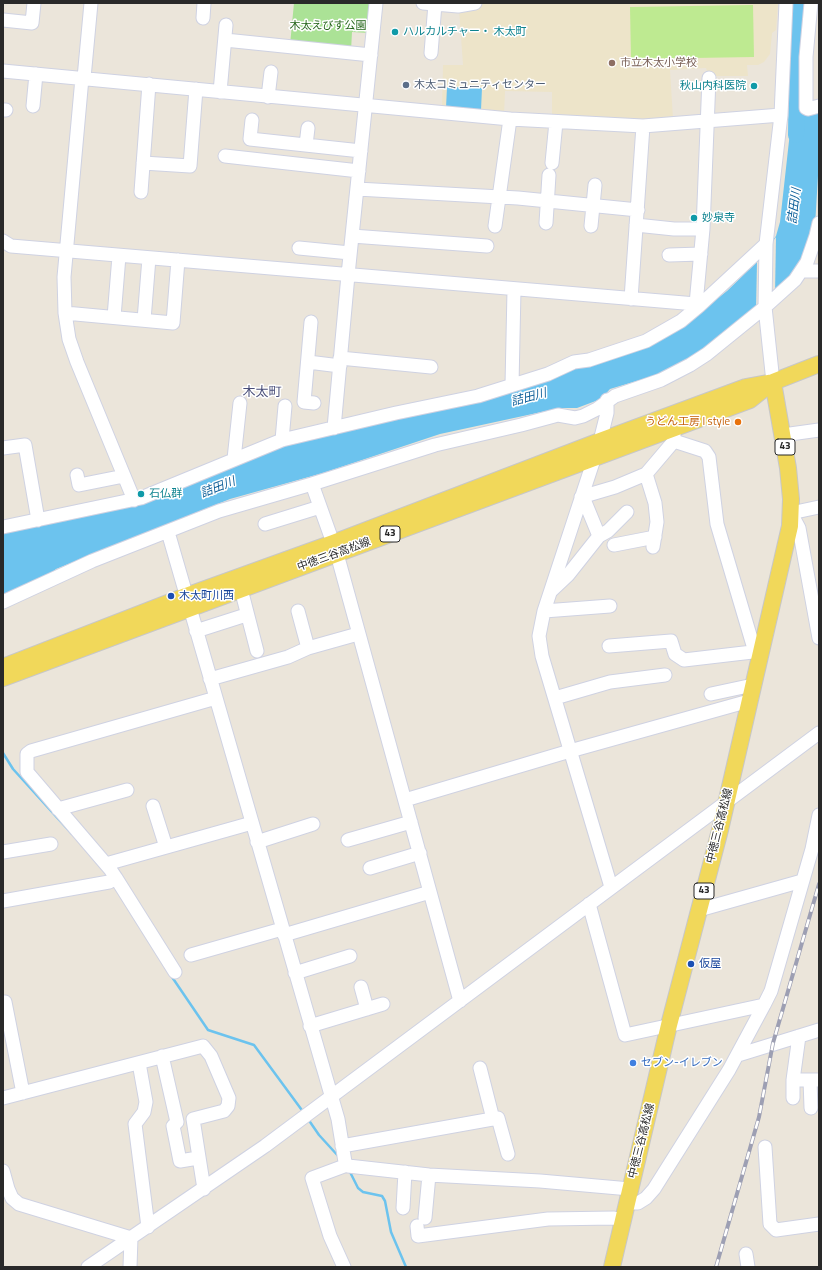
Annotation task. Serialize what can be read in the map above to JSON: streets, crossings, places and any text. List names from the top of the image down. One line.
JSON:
{"streets":{"main road":["43","中徳三谷高松線"]},"districts":["木太町"],"water":["詰田川"],"parks":["木太えびす公園"],"places":["ハルカルチャー・ 木太町","市立木太小学校","木太コミュニティセンター","秋山内科医院","妙泉寺","うどん工房 I style","石仏群","木太町川西","仮屋","セブン-イレブン"]}
